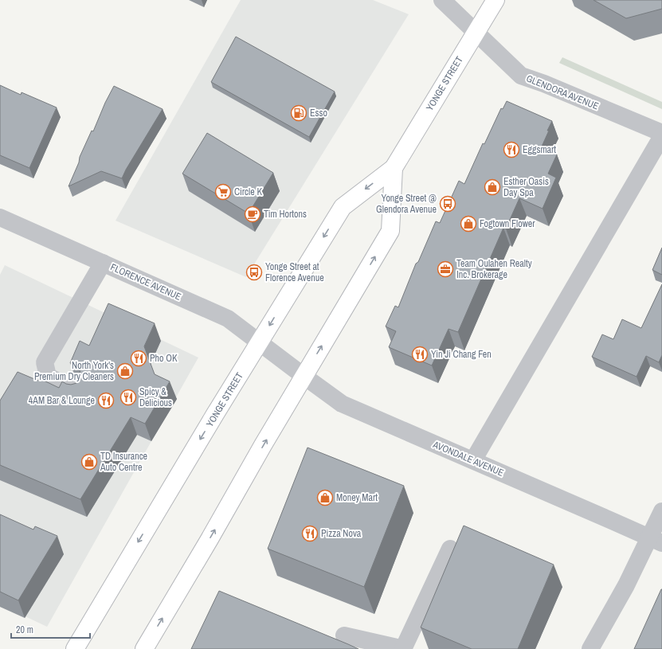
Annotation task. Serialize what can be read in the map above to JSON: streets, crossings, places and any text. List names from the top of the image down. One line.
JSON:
{"streets":{"main road":["YONGE STREET"],"street":["GLENDORA AVENUE","FLORENCE AVENUE","AVONDALE AVENUE"]},"crossings":[["YONGE STREET","GLENDORA AVENUE"],["YONGE STREET","FLORENCE AVENUE"],["YONGE STREET","AVONDALE AVENUE"],["FLORENCE AVENUE","AVONDALE AVENUE"]],"places":{"fuel station":["Esso"],"restaurant":["Eggsmart","Yin Ji Chang Fen","Pho OK","Spicy & Delicious","4AM Bar & Lounge","Pizza Nova"],"shop":["Esther Oasis Day Spa","Fogtown Flower","North York's Premium Dry Cleaners","TD Insurance Auto Centre","Money Mart"],"supermarket":["Circle K"],"bus stop":["Yonge Street @ Glendora Avenue","Yonge Street at Florence Avenue"],"cafe":["Tim Hortons"],"office":["Team Oulahen Realty Inc. Brokerage"]},"scale_bar":"20 m"}
